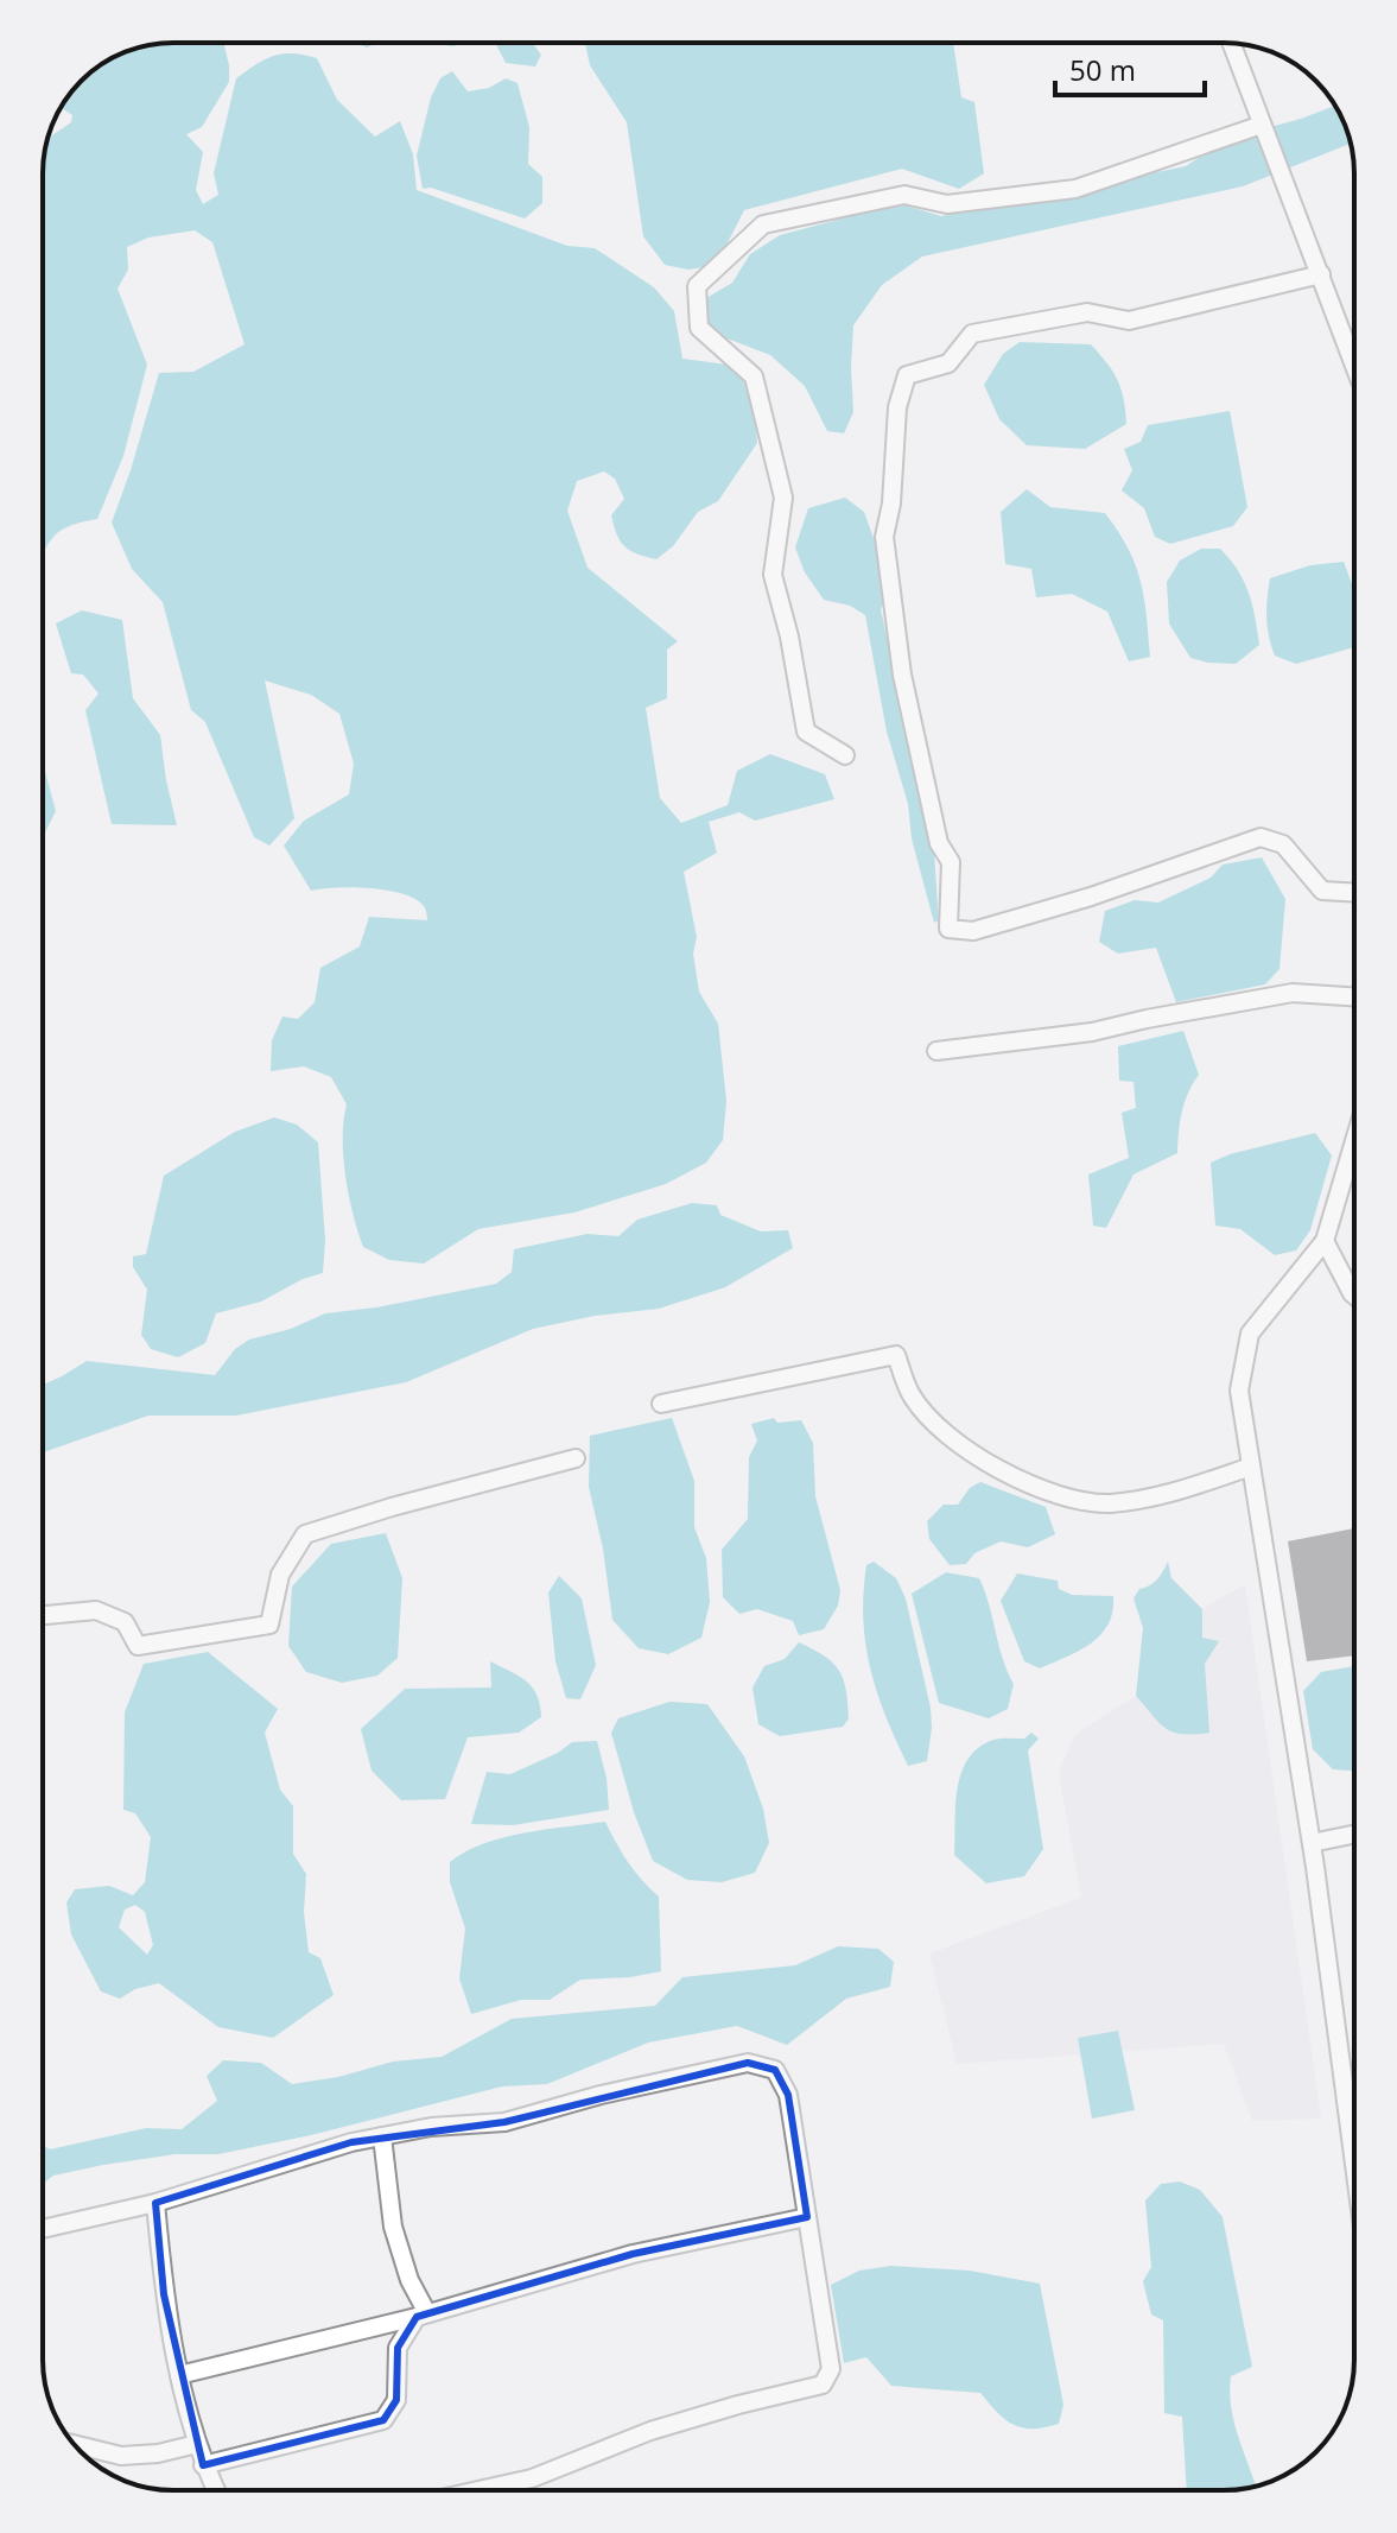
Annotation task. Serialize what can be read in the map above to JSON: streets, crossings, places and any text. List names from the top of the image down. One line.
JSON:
{"scale_bar":"50 m"}
